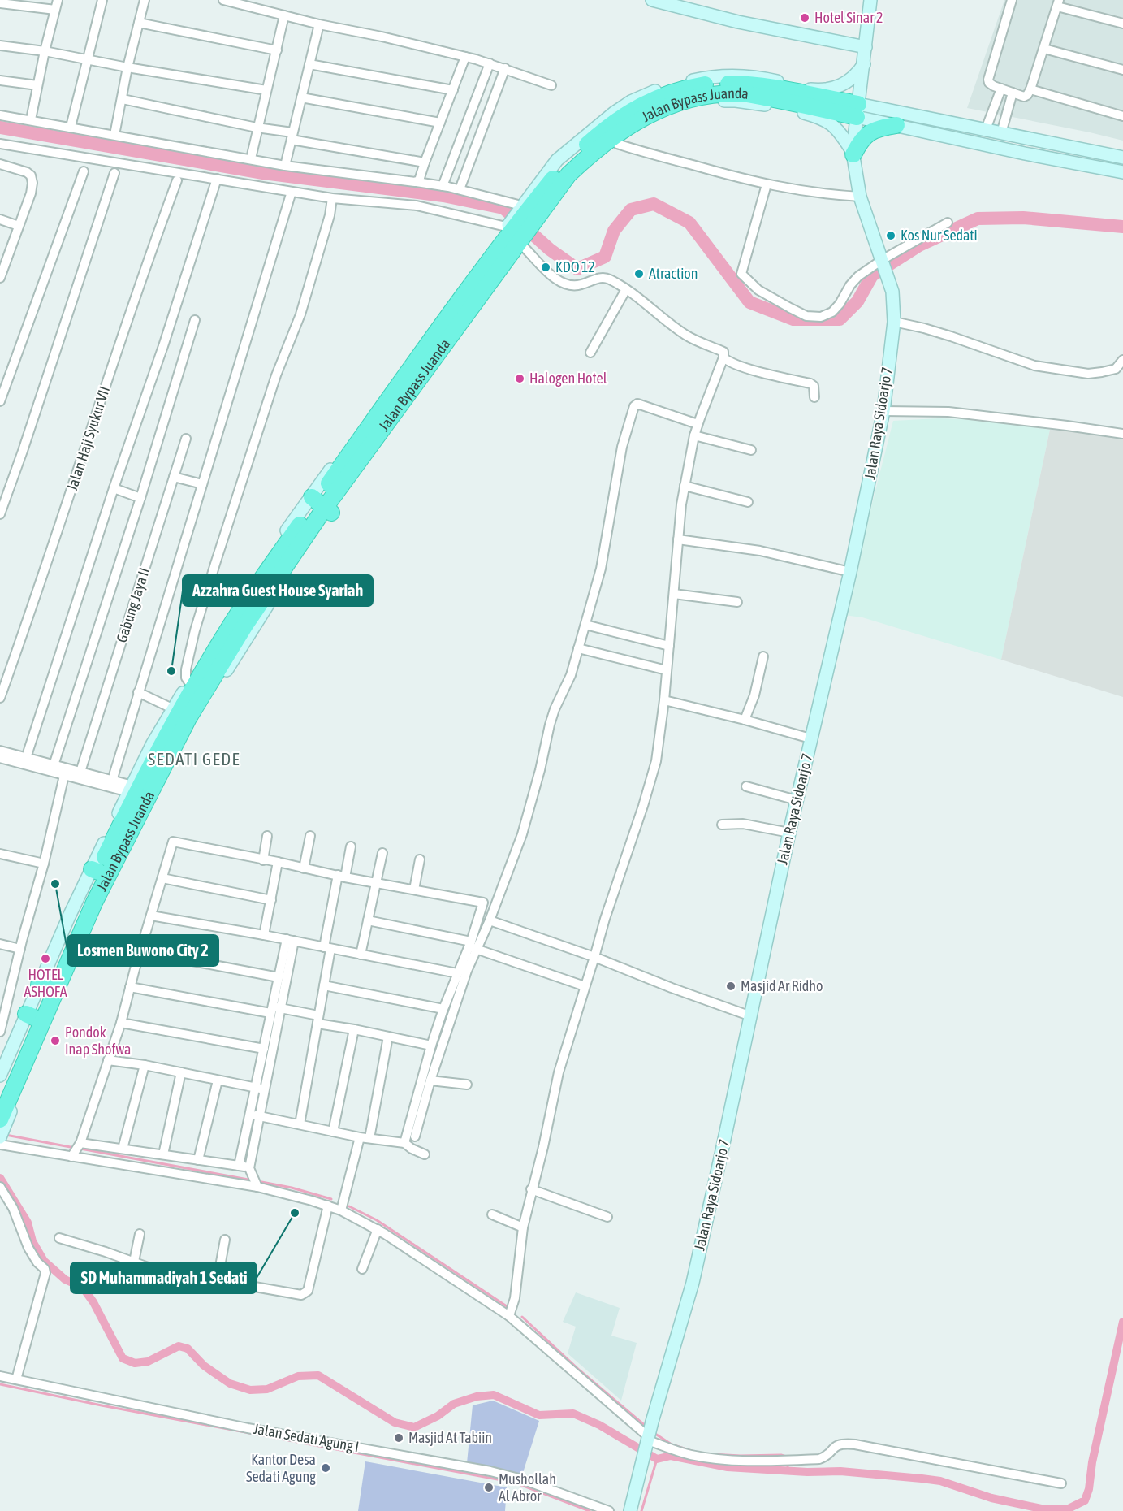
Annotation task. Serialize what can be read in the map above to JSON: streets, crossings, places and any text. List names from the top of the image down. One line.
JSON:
{"streets":{"highway":["Jalan Bypass Juanda"],"main road":["Jalan Raya Sidoarjo 7"],"street":["Jalan Haji Syukur VII","Gabung Jaya II","Jalan Sedati Agung I"]},"crossings":[["Jalan Bypass Juanda","Jalan Raya Sidoarjo 7"]],"districts":["SEDATI GEDE"],"places":["Hotel Sinar 2","Kos Nur Sedati","KDO 12","Atraction","Halogen Hotel","Azzahra Guest House Syariah","Losmen Buwono City 2","HOTEL ASHOFA","Masjid Ar Ridho","Pondok Inap Shofwa","SD Muhammadiyah 1 Sedati","Masjid At Tabiin","Kantor Desa Sedati Agung","Mushollah Al Abror"]}
